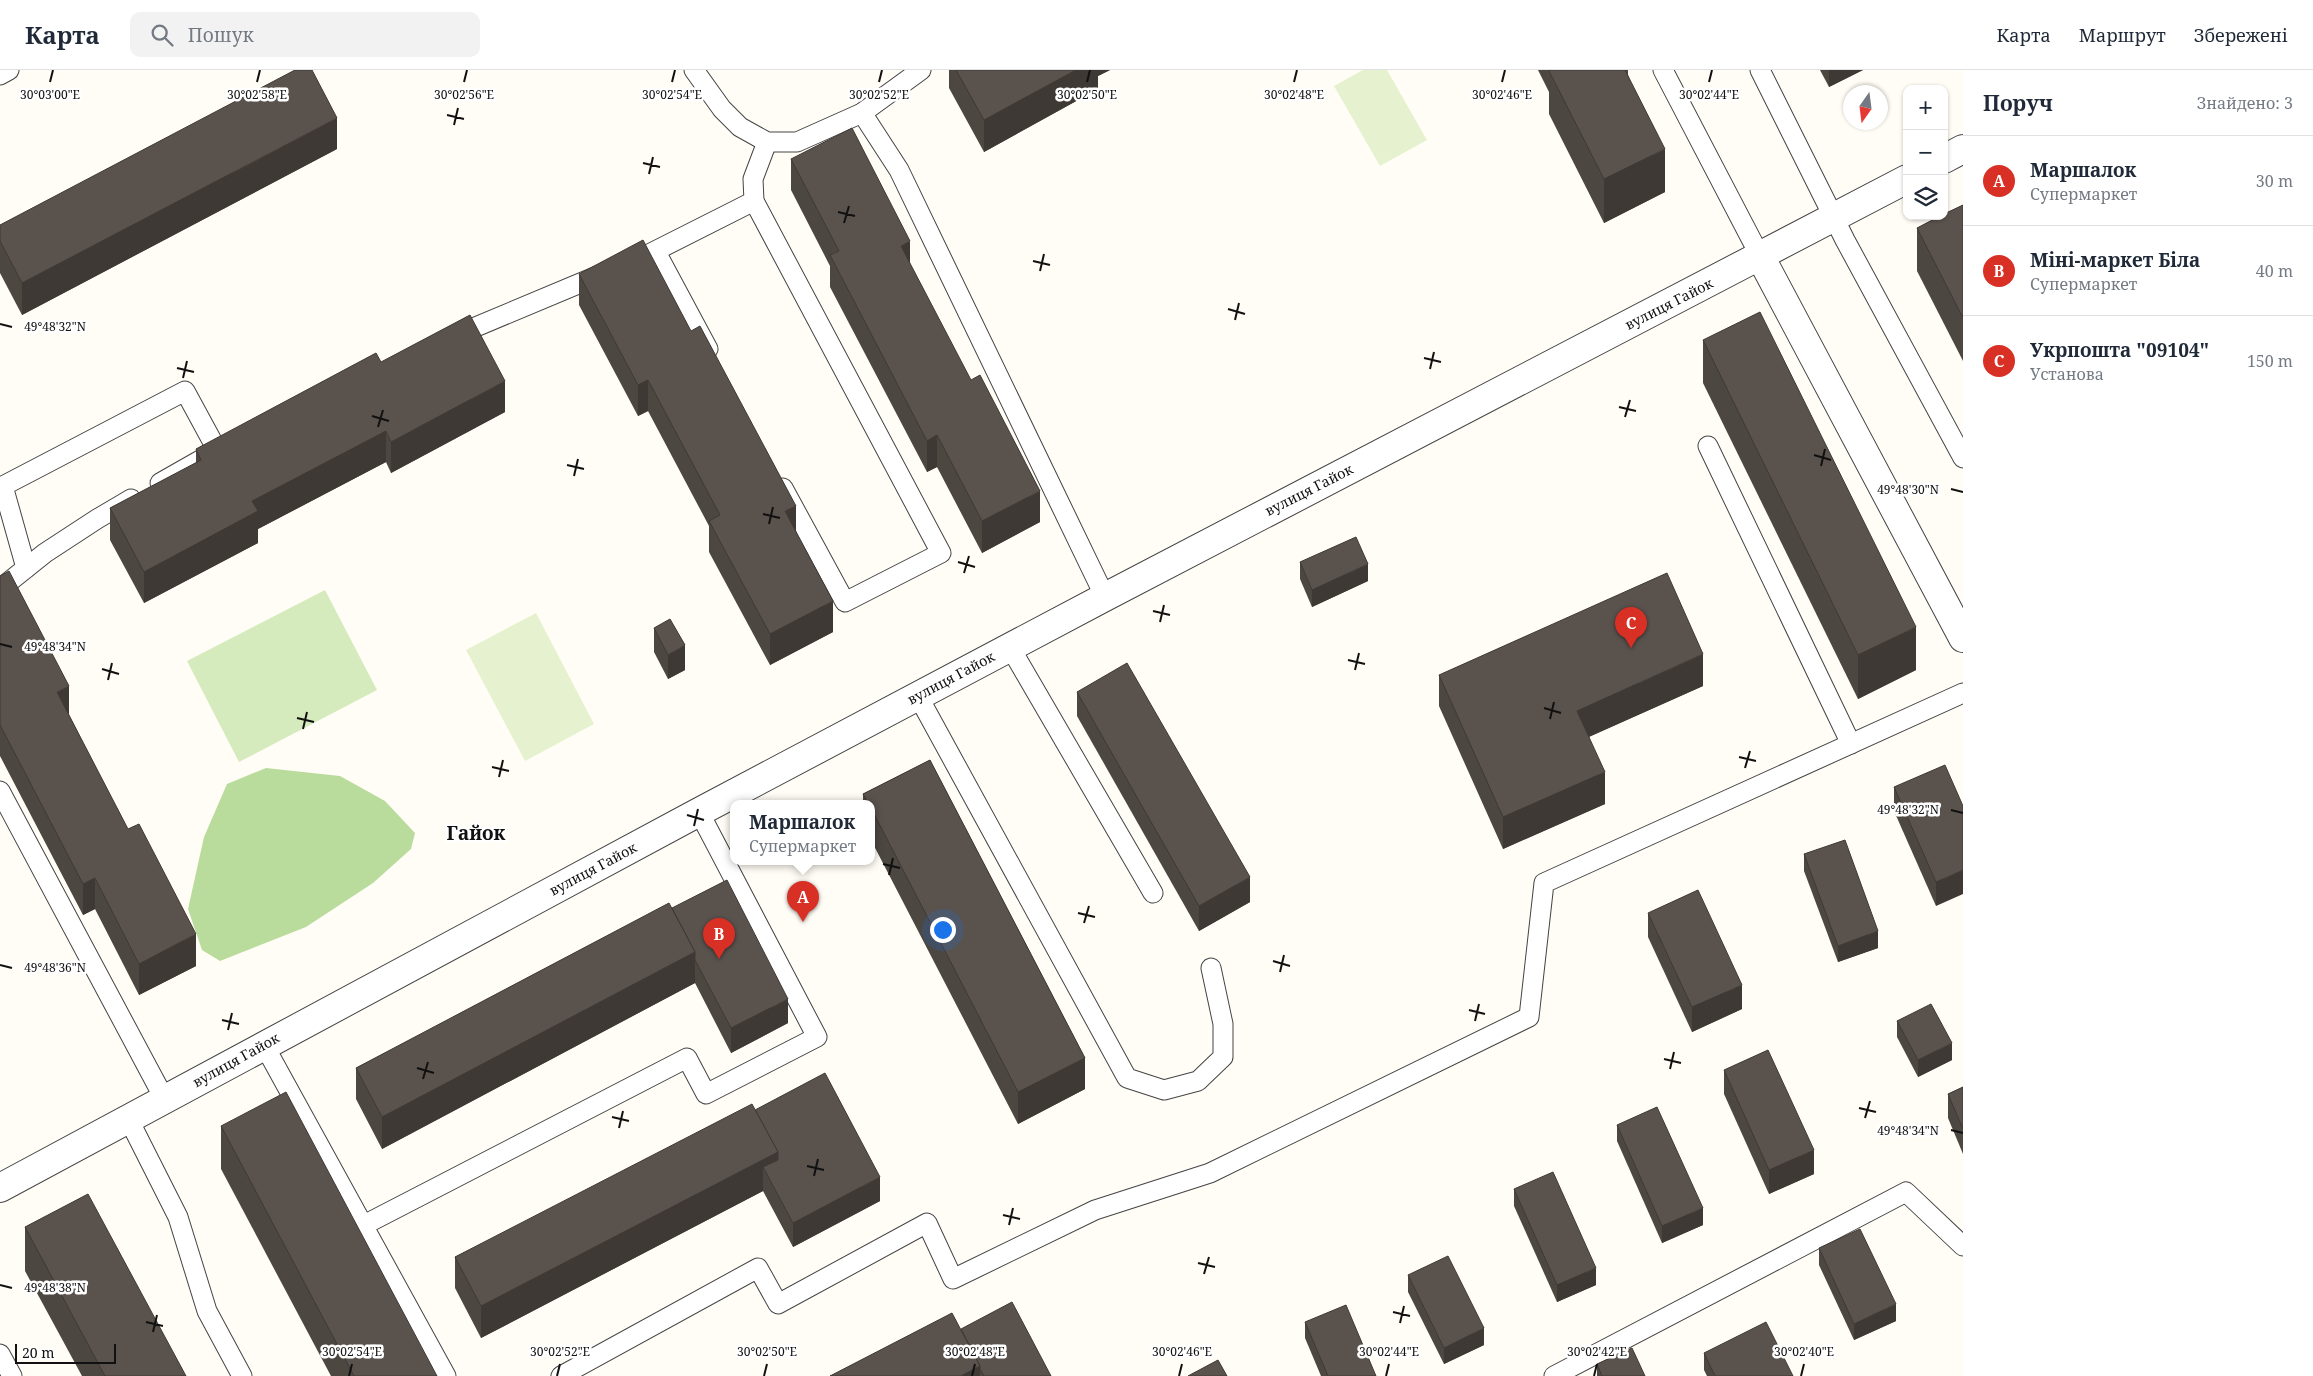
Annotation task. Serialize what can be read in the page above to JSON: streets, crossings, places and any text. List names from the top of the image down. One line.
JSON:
{"streets":{"street":["вулиця Гайок"]},"districts":["Гайок"],"scale_bar":"20 m","north":"bottom","page":{"header":"Карта","search":"Пошук","nav":["Карта","Маршрут","Збережені"],"heading":["Поруч","Знайдено: 3"],"map_buttons":["+","−"],"list":[{"mark":"A","name":"Маршалок","note":"Супермаркет","value":"30 m"},{"mark":"B","name":"Міні-маркет Біла","note":"Супермаркет","value":"40 m"},{"mark":"C","name":"Укрпошта \"09104\"","note":"Установа","value":"150 m"}],"pins":["C","A","B"],"popup":["Маршалок","Супермаркет"],"scale":"20 m"},"coordinates":["30°03'00\"E","30°02'58\"E","30°02'56\"E","30°02'54\"E","30°02'52\"E","30°02'50\"E","30°02'48\"E","30°02'46\"E","30°02'44\"E","49°48'32\"N","49°48'30\"N","49°48'34\"N","49°48'36\"N","49°48'38\"N","30°02'42\"E","30°02'40\"E"]}
